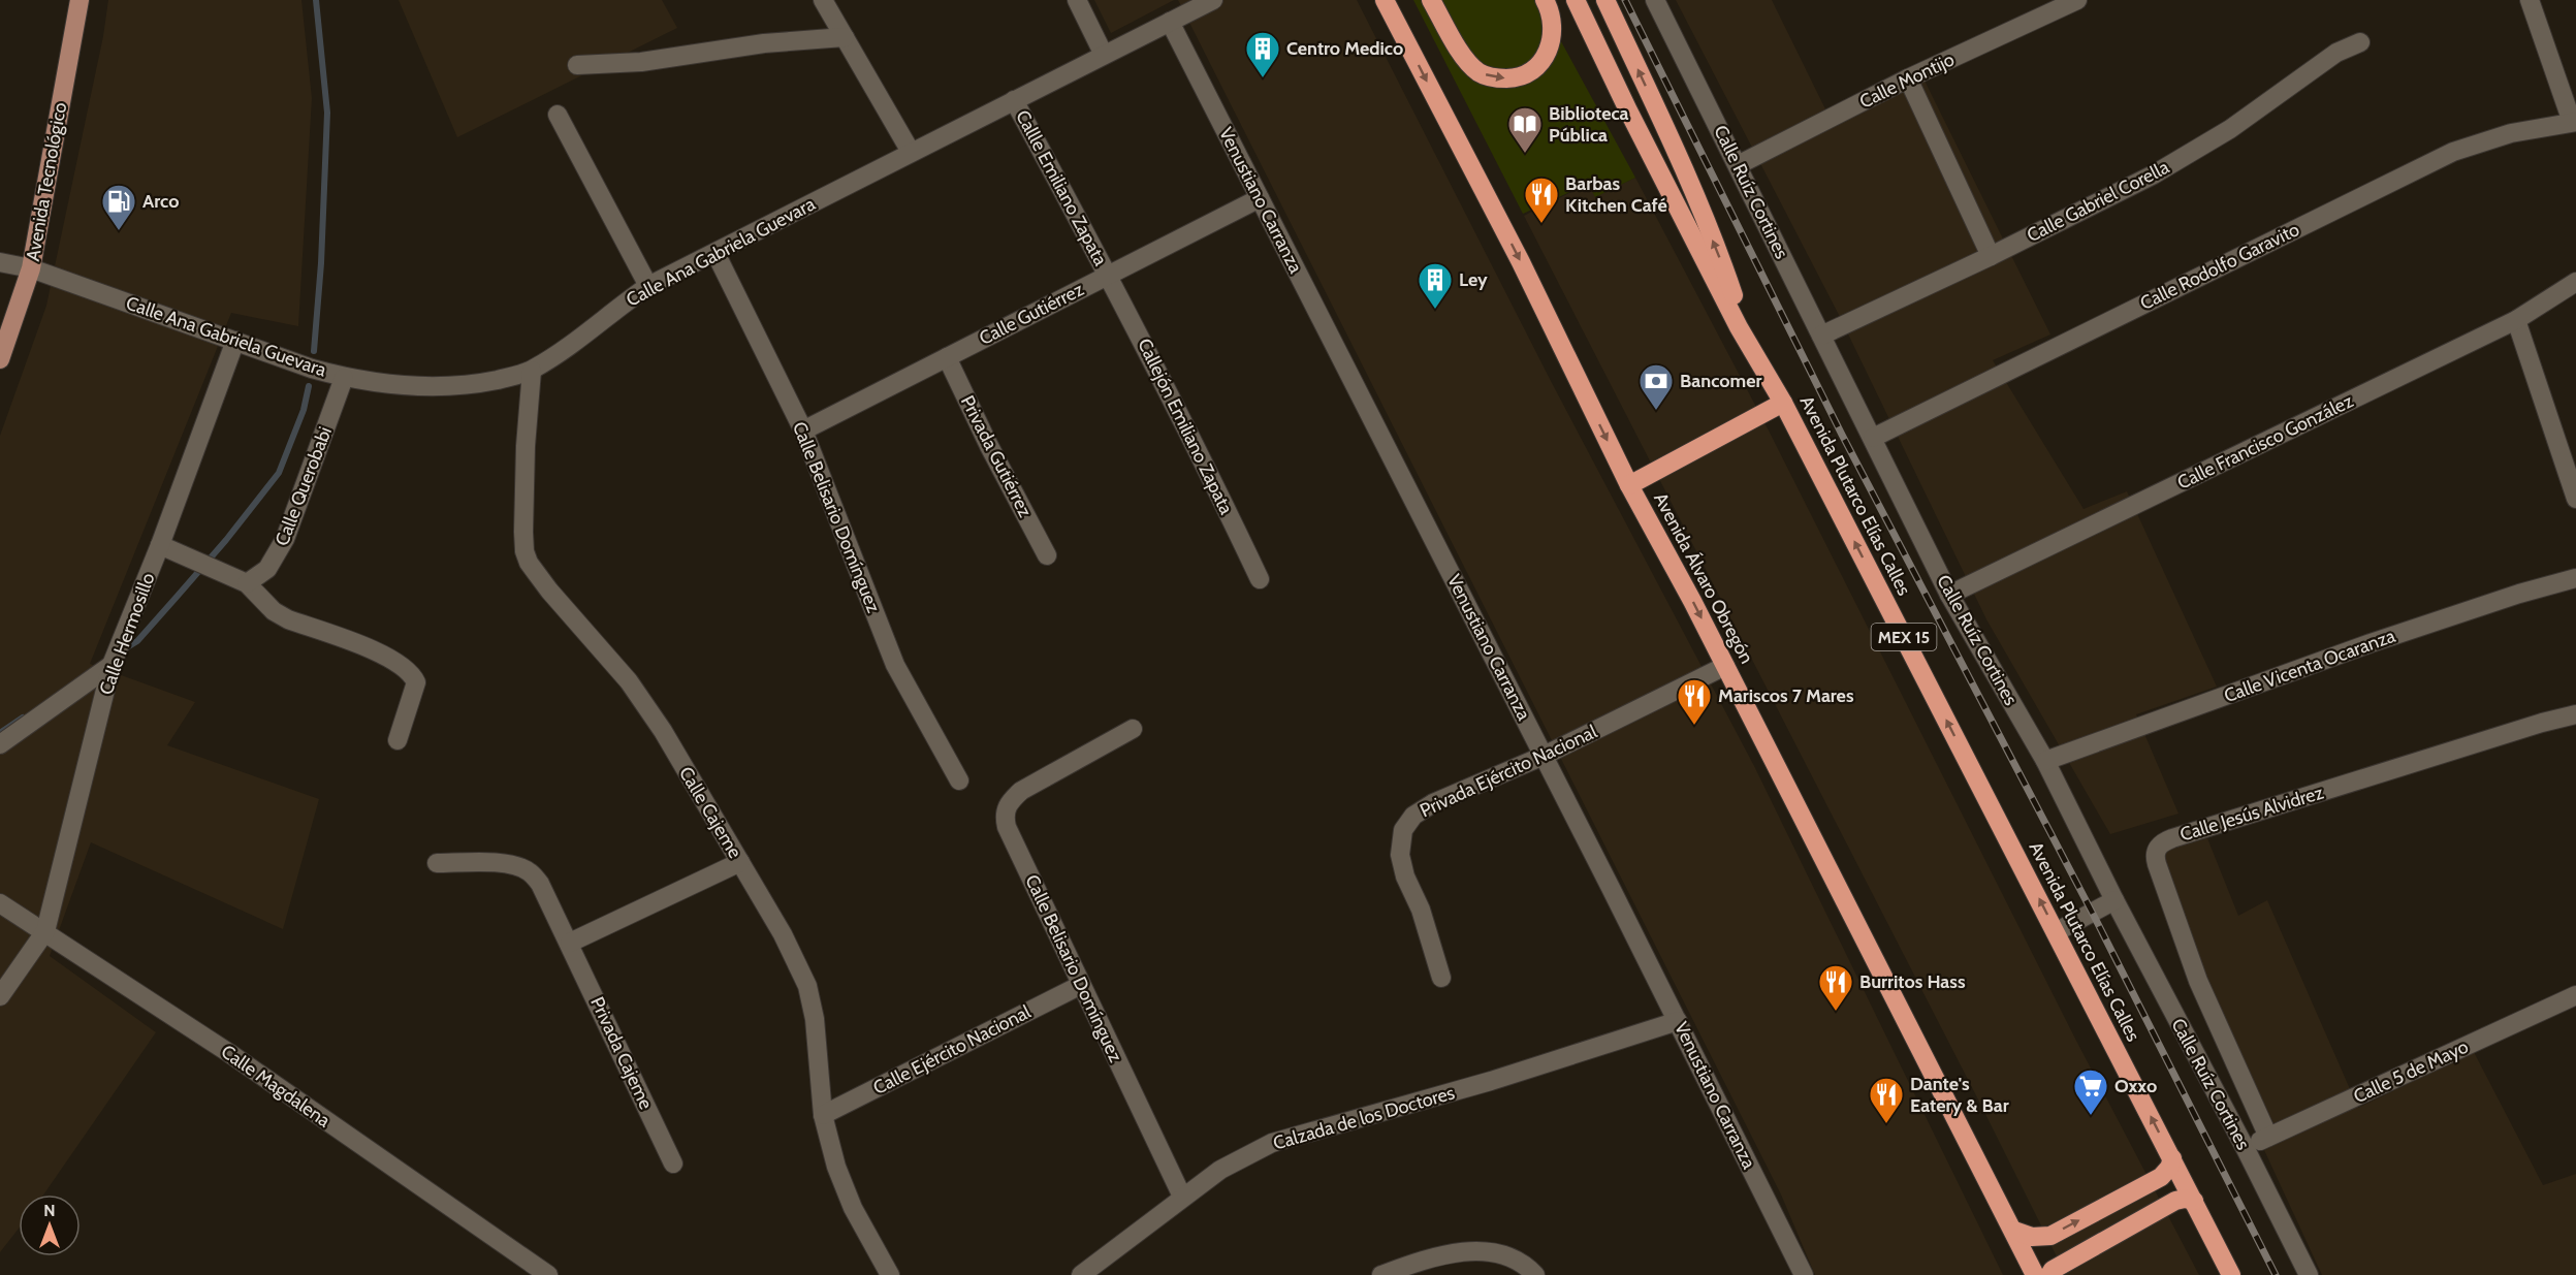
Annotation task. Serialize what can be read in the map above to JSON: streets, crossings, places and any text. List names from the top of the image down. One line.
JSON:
{"streets":{"highway":["Avenida Plutarco Elías Calles","Avenida Álvaro Obregón","MEX 15"],"main road":["Avenida Tecnológico"],"street":["Calle Montijo","Callle Emiliano Zapata","Calle Ruíz Cortines","Venustiano Carranza","Calle Gabriel Corella","Calle Ana Gabriela Guevara","Calle Rodolfo Garavito","Calle Gutiérrez","Callejón Emiliano Zapata","Calle Francisco González","Privada Gutiérrez","Calle Querobabi","Calle Belisario Domínguez","Calle Hermosillo","Calle Vicenta Ocaranza","Privada Ejército Nacional","Calle Cajeme","Calle Jesús Alvidrez","Calle Ejército Nacional","Privada Cajeme","Calle 5 de Mayo","Calle Magdalena","Calzada de los Doctores"]},"crossings":[["Calle Montijo","Calle Ruíz Cortines"],["Avenida Tecnológico","Calle Ana Gabriela Guevara"],["Callle Emiliano Zapata","Calle Ana Gabriela Guevara"],["Callle Emiliano Zapata","Calle Gutiérrez"],["Callle Emiliano Zapata","Callejón Emiliano Zapata"],["Calle Ruíz Cortines","Calle Gabriel Corella"],["Calle Ruíz Cortines","Calle Rodolfo Garavito"],["Calle Ruíz Cortines","Calle Francisco González"],["Calle Ruíz Cortines","Calle Vicenta Ocaranza"],["Calle Ruíz Cortines","Calle 5 de Mayo"],["Venustiano Carranza","Calle Ana Gabriela Guevara"],["Venustiano Carranza","Calle Gutiérrez"],["Venustiano Carranza","Privada Ejército Nacional"],["Venustiano Carranza","Calzada de los Doctores"],["Calle Ana Gabriela Guevara","Calle Querobabi"],["Calle Ana Gabriela Guevara","Calle Belisario Domínguez"],["Calle Ana Gabriela Guevara","Calle Hermosillo"],["Calle Ana Gabriela Guevara","Calle Cajeme"],["Calle Gutiérrez","Callejón Emiliano Zapata"],["Calle Gutiérrez","Privada Gutiérrez"],["Calle Gutiérrez","Calle Belisario Domínguez"],["Calle Belisario Domínguez","Calle Ejército Nacional"],["Calle Belisario Domínguez","Calzada de los Doctores"],["Avenida Álvaro Obregón","Privada Ejército Nacional"],["Calle Hermosillo","Calle Magdalena"],["Calle Cajeme","Calle Ejército Nacional"],["Calle Jesús Alvidrez","Calle 5 de Mayo"]],"one_way":["Avenida Plutarco Elías Calles","Avenida Álvaro Obregón"],"places":{"building":["Centro Medico","Ley"],"library":["Biblioteca Pública"],"restaurant":["Barbas Kitchen Café","Mariscos 7 Mares","Burritos Hass","Dante's Eatery & Bar"],"fuel station":["Arco"],"bank":["Bancomer"],"supermarket":["Oxxo"]},"north":"top"}
